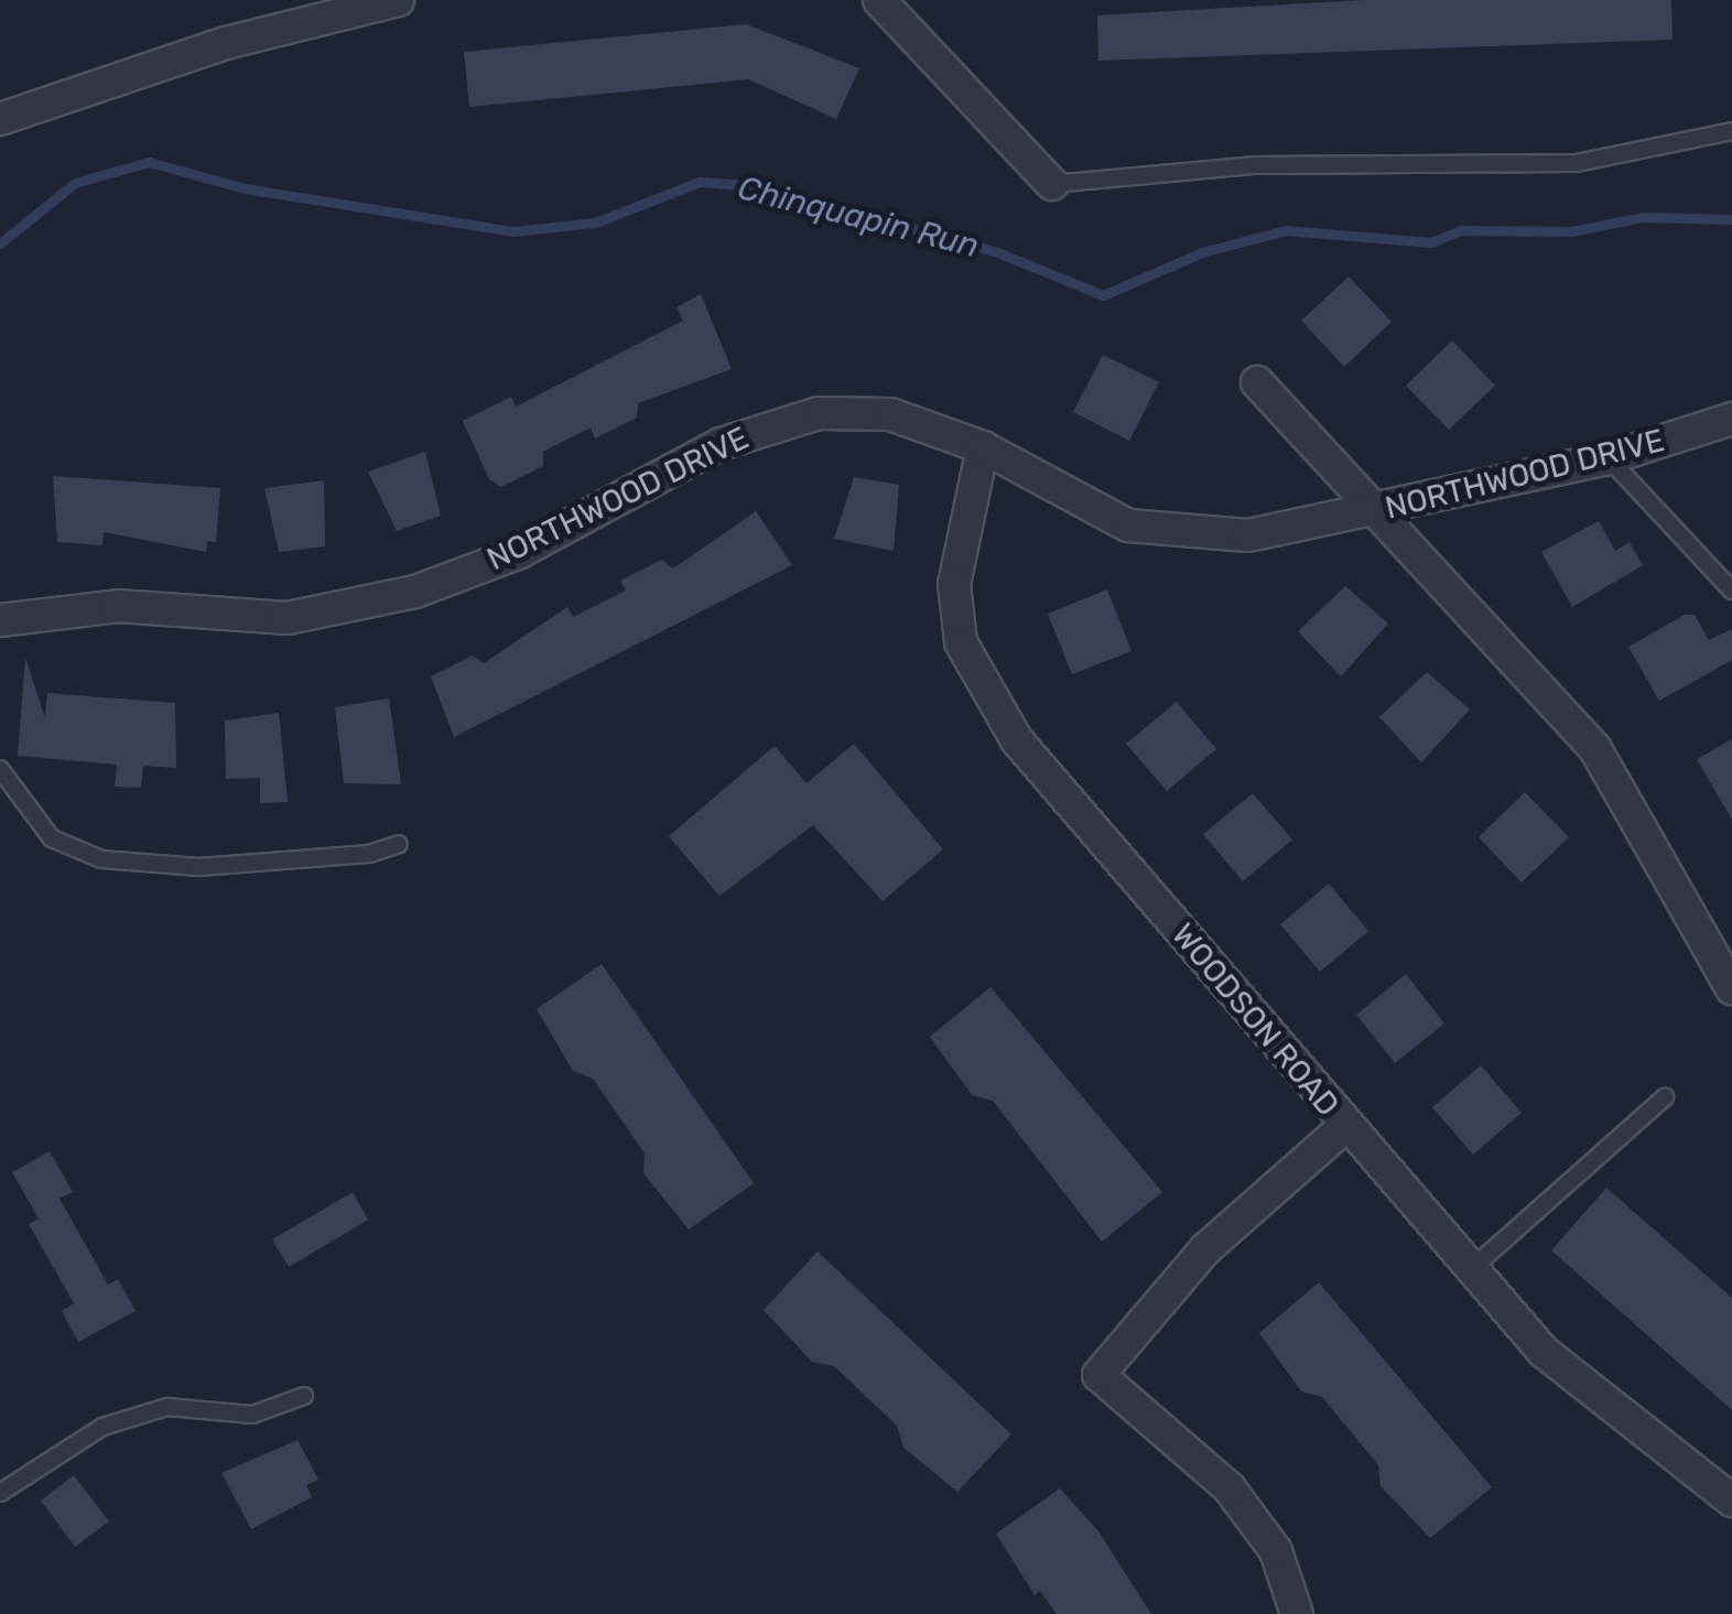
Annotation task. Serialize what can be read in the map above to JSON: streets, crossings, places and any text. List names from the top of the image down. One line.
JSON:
{"streets":{"street":["NORTHWOOD DRIVE","WOODSON ROAD"]},"crossings":[["NORTHWOOD DRIVE","WOODSON ROAD"]],"water":["Chinquapin Run"]}
